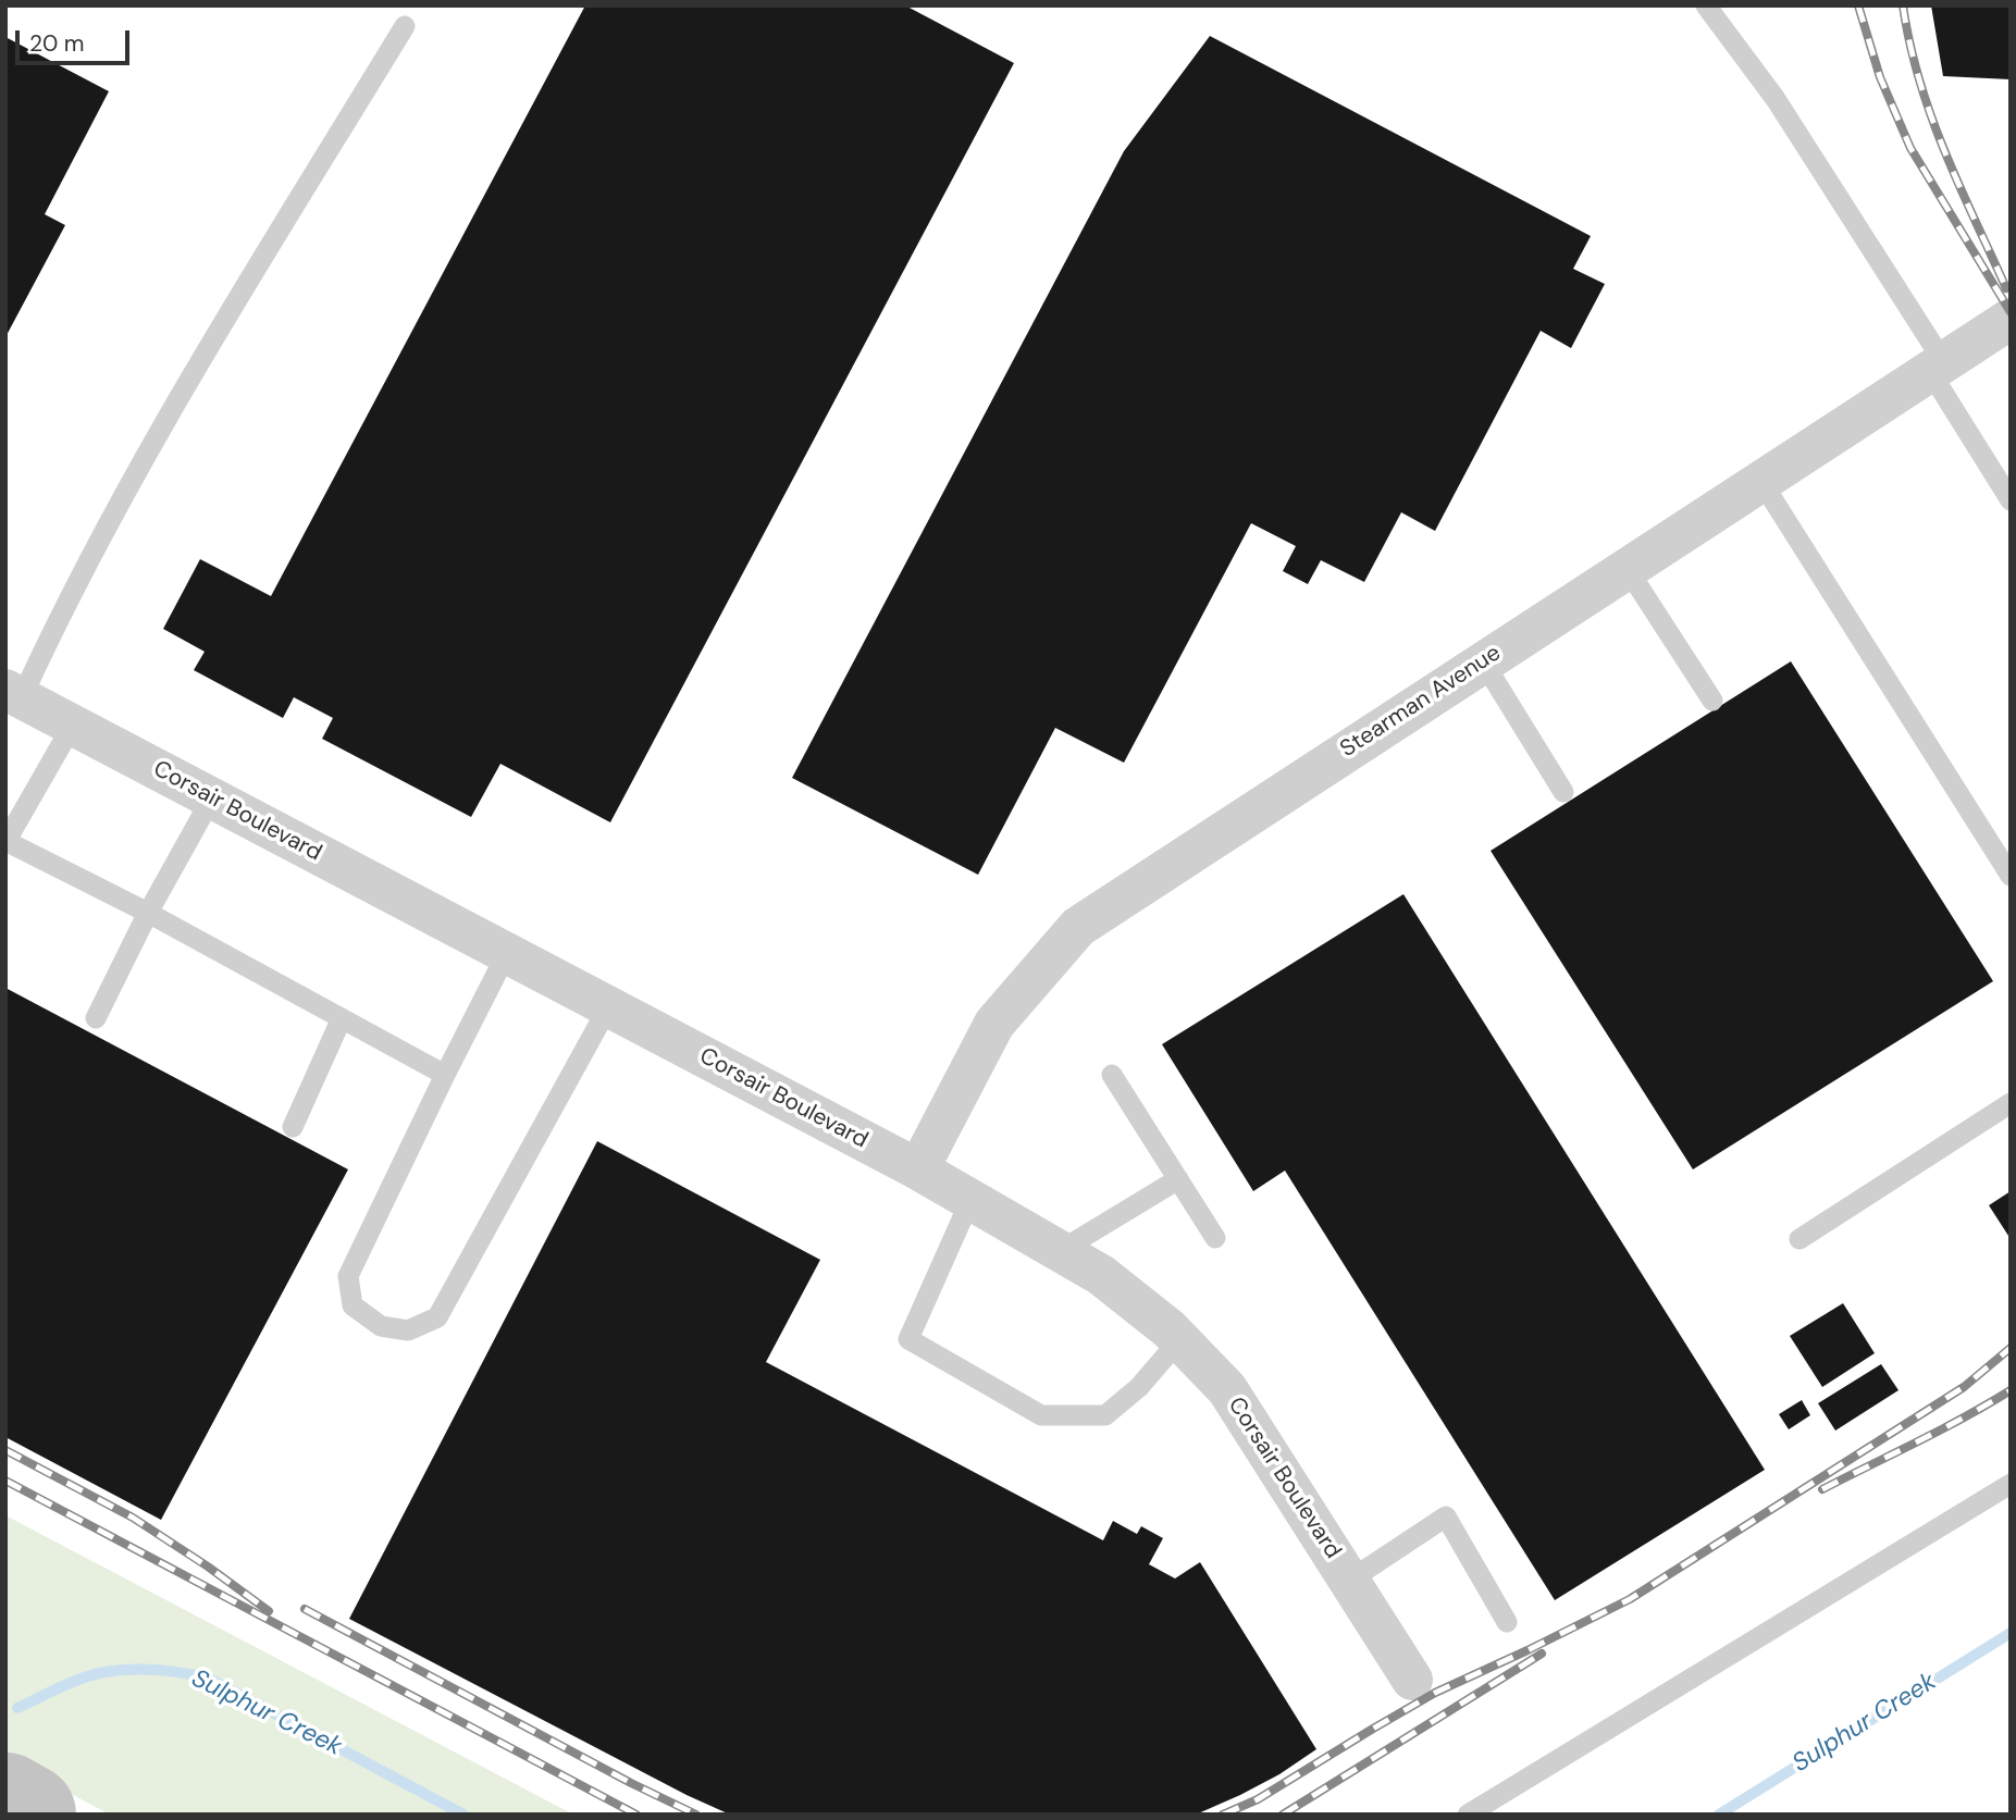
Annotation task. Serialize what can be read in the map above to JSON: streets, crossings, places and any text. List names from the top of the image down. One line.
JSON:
{"streets":{"street":["Stearman Avenue","Corsair Boulevard"]},"crossings":[["Stearman Avenue","Corsair Boulevard"]],"water":["Sulphur Creek"],"scale_bar":"20 m"}
